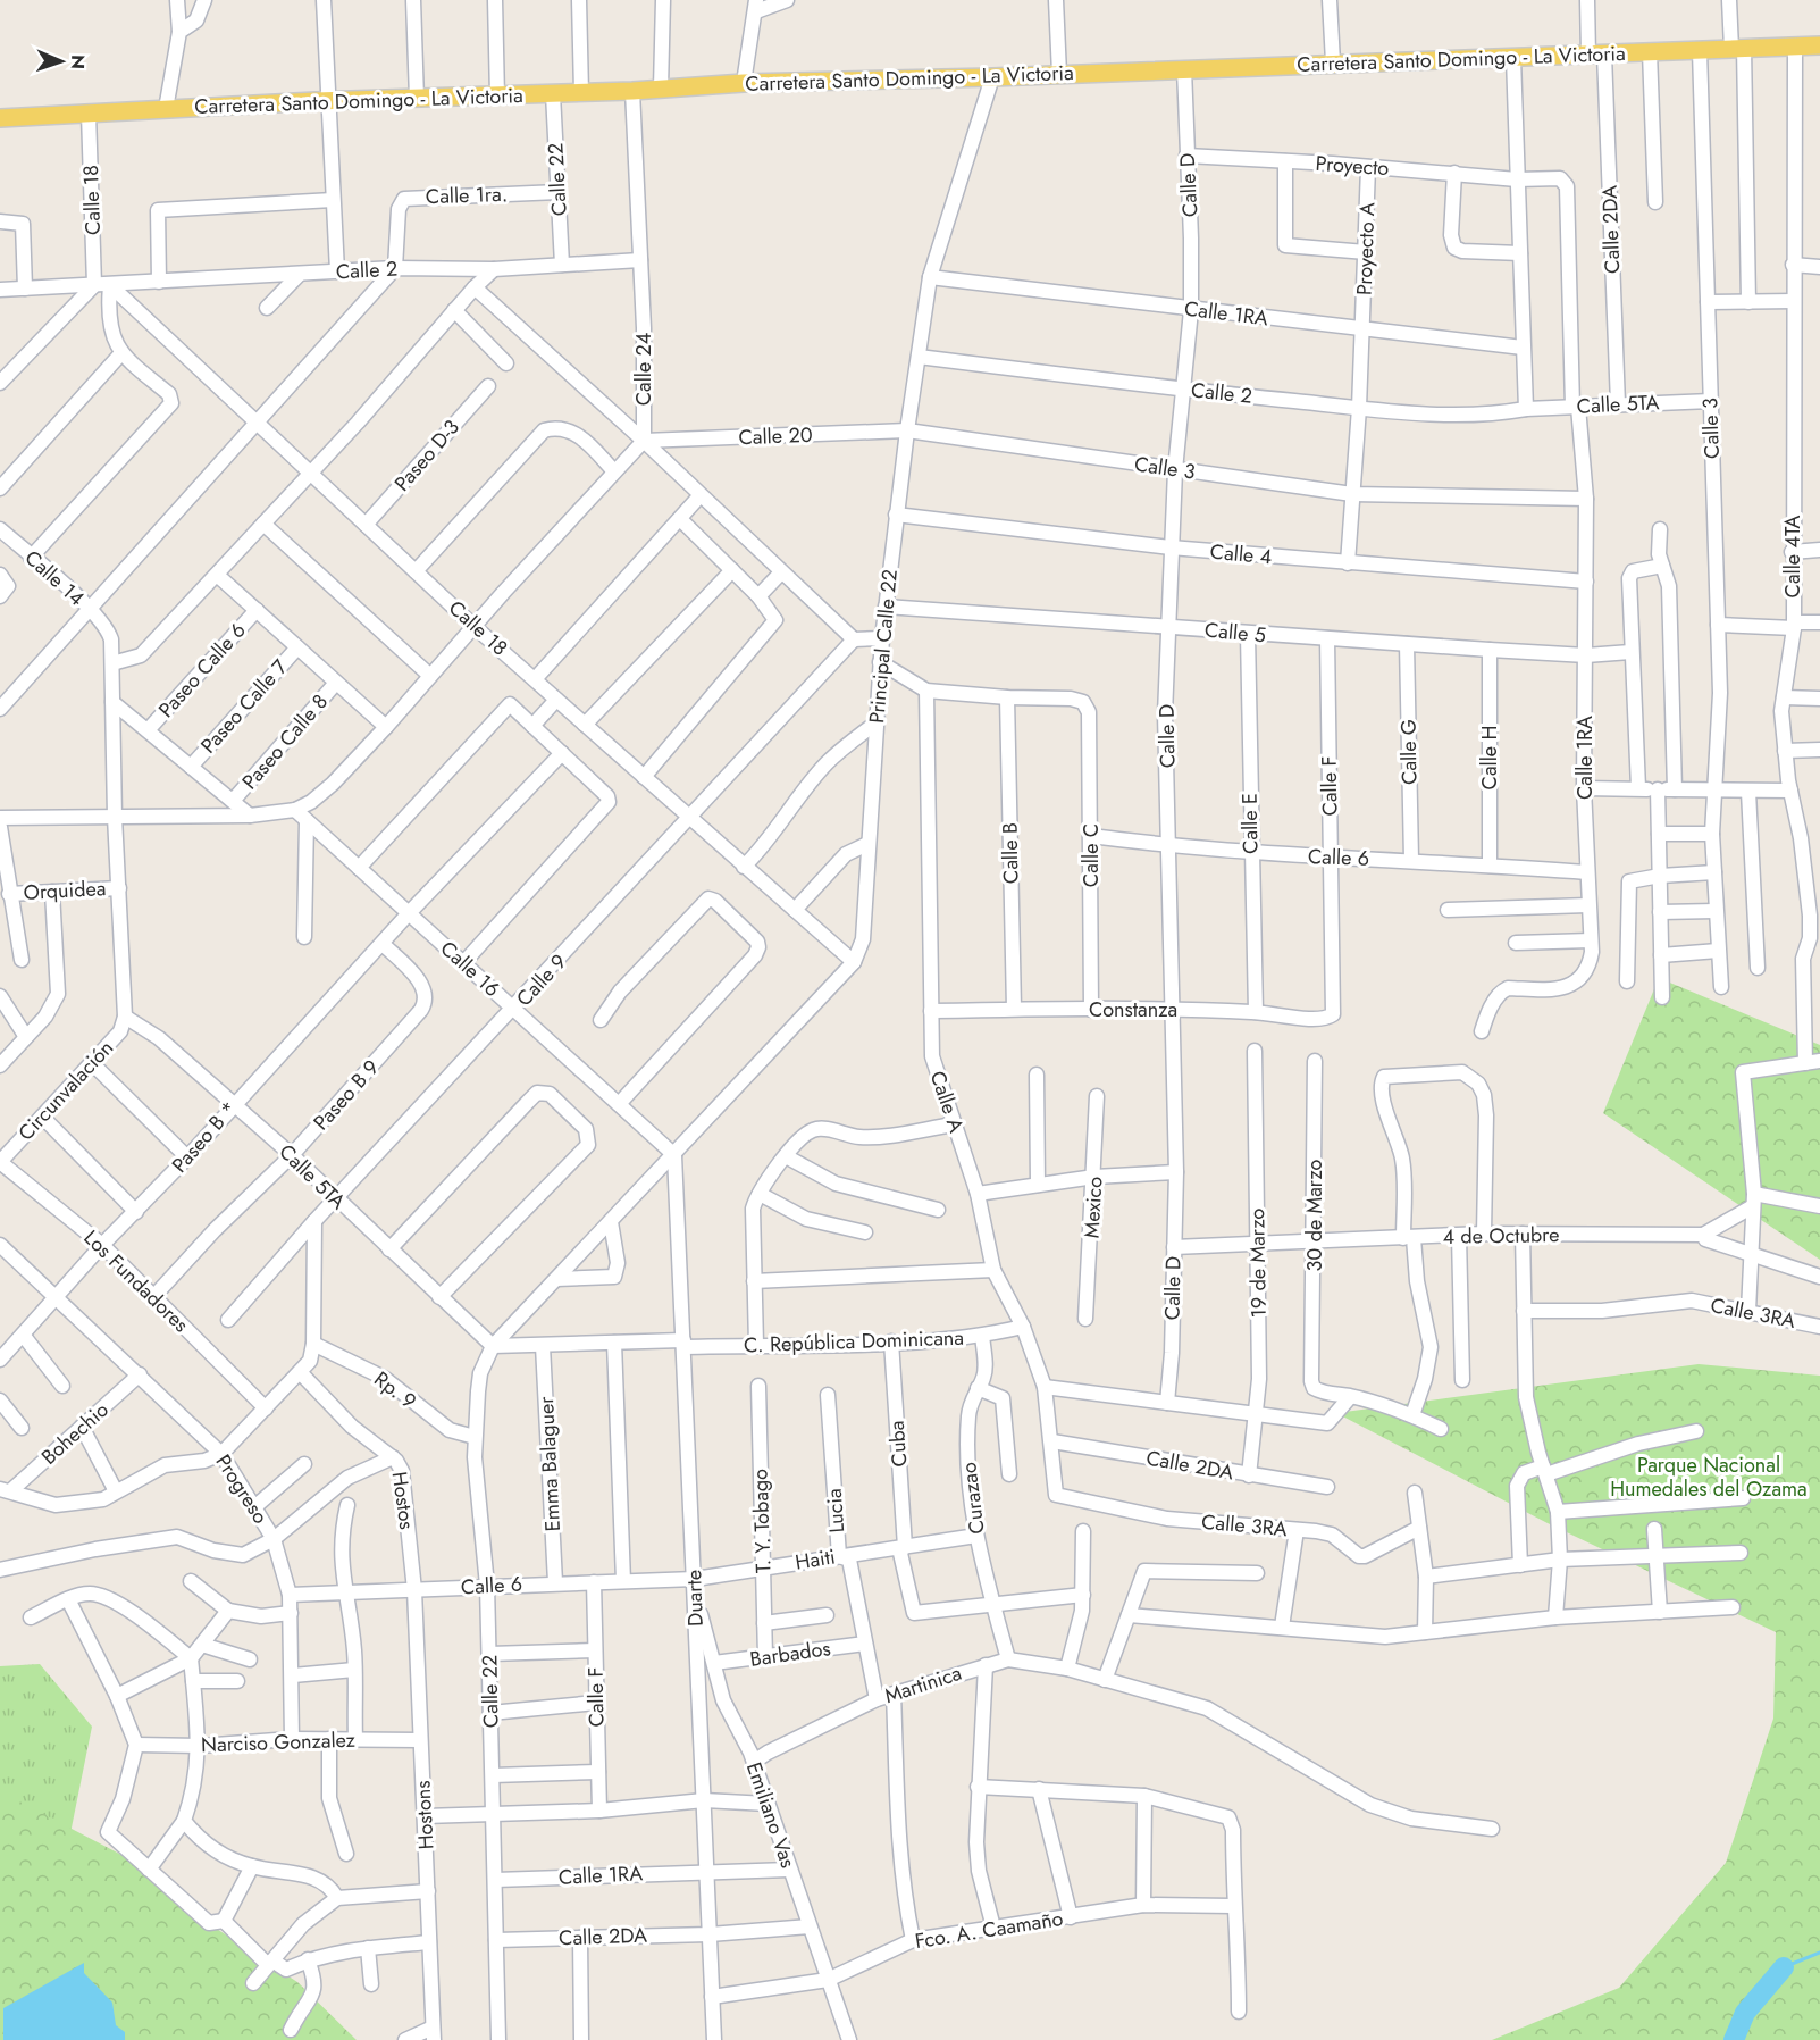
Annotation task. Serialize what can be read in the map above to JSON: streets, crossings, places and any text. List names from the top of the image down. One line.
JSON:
{"streets":{"main road":["Carretera Santo Domingo - La Victoria"],"street":["Proyecto","Calle 22","Calle D","Calle 1ra.","Calle 18","Calle 2DA","Proyecto A","Calle 2","Calle 1RA","Calle 24","Calle 5TA","Calle 3","Calle 20","Paseo D-3","Calle 4","Calle 4TA","Calle 14","Calle 5","Principal Calle 22","Paseo Calle 6","Paseo Calle 7","Paseo Calle 8","Calle G","Calle H","Calle F","Calle E","Calle B","Calle C","Calle 6","Orquidea","Calle 16","Calle 9","Constanza","Circunvalación","Paseo B 9","Calle A","Paseo B *","Mexico","30 de Marzo","4 de Octubre","19 de Marzo","Los Fundadores","Calle 3RA","C. República Dominicana","Rp. 9","Bohechio","Cuba","Emma Balaguer","Progreso","Curazao","Hostos","Lucia","T. Y. Tobago","Haiti","Duarte","Barbados","Martinica","Narciso Gonzalez","Hostons","Emiliano Vas","Fco. A. Caamaño"]},"crossings":[["Carretera Santo Domingo - La Victoria","Calle 22"],["Carretera Santo Domingo - La Victoria","Calle D"],["Carretera Santo Domingo - La Victoria","Calle 18"],["Carretera Santo Domingo - La Victoria","Calle 2DA"],["Carretera Santo Domingo - La Victoria","Calle 24"],["Carretera Santo Domingo - La Victoria","Calle 3"],["Carretera Santo Domingo - La Victoria","Calle 4TA"],["Carretera Santo Domingo - La Victoria","Principal Calle 22"],["Proyecto","Calle D"],["Proyecto","Proyecto A"],["Proyecto","Calle 1RA"],["Proyecto","Calle 5TA"],["Calle 22","Calle 1ra."],["Calle 22","Calle 2DA"],["Calle 22","Calle 2"],["Calle 22","Calle 1RA"],["Calle 22","Calle 5TA"],["Calle 22","Principal Calle 22"],["Calle 22","Calle 6"],["Calle 22","C. República Dominicana"],["Calle 22","Rp. 9"],["Calle D","Calle 2"],["Calle D","Calle 1RA"],["Calle D","Calle 3"],["Calle D","Calle 4"],["Calle D","Calle 5"],["Calle D","Calle 6"],["Calle D","Constanza"],["Calle D","4 de Octubre"],["Calle 1ra.","Calle 2"],["Calle 18","Calle 2"],["Calle 18","Paseo D-3"],["Calle 18","Principal Calle 22"],["Calle 18","Calle 9"],["Calle 2DA","Calle 5TA"],["Calle 2DA","Calle A"],["Calle 2DA","19 de Marzo"],["Calle 2DA","Duarte"],["Calle 2DA","Emiliano Vas"],["Proyecto A","Calle 2"],["Proyecto A","Calle 1RA"],["Proyecto A","Calle 3"],["Proyecto A","Calle 4"],["Calle 2","Calle 24"],["Calle 2","Calle 5TA"],["Calle 2","Principal Calle 22"],["Calle 1RA","Calle 5TA"],["Calle 1RA","Calle 3"],["Calle 1RA","Calle 4"],["Calle 1RA","Calle 5"],["Calle 1RA","Principal Calle 22"],["Calle 1RA","Calle 6"],["Calle 1RA","Duarte"],["Calle 1RA","Emiliano Vas"],["Calle 24","Calle 20"],["Calle 5TA","Calle 3"],["Calle 5TA","Principal Calle 22"],["Calle 5TA","Calle 9"],["Calle 5TA","Circunvalación"],["Calle 5TA","Paseo B 9"],["Calle 5TA","Paseo B *"],["Calle 5TA","C. República Dominicana"],["Calle 3","Calle 20"],["Calle 3","Principal Calle 22"],["Calle 20","Principal Calle 22"],["Calle 4","Principal Calle 22"],["Calle 5","Principal Calle 22"],["Calle 5","Calle G"],["Calle 5","Calle H"],["Calle 5","Calle F"],["Calle 5","Calle E"],["Principal Calle 22","Calle 16"],["Principal Calle 22","C. República Dominicana"],["Principal Calle 22","Duarte"],["Calle G","Calle 6"],["Calle H","Calle 6"],["Calle F","Calle 6"],["Calle F","Constanza"],["Calle E","Calle 6"],["Calle E","Constanza"],["Calle B","Calle C"],["Calle B","Constanza"],["Calle C","Calle 6"],["Calle C","Constanza"],["Calle 6","Emma Balaguer"],["Calle 6","Progreso"],["Calle 6","Hostos"],["Calle 6","Haiti"],["Calle 6","Duarte"],["Calle 6","Hostons"],["Calle 6","Emiliano Vas"],["Calle 16","Calle 9"],["Calle 16","Paseo B *"],["Calle 16","Duarte"],["Constanza","Calle A"],["Circunvalación","Los Fundadores"],["Paseo B 9","Paseo B *"],["Paseo B 9","Los Fundadores"],["Calle A","Calle 3RA"],["Calle A","C. República Dominicana"],["Paseo B *","Los Fundadores"],["Paseo B *","Progreso"],["30 de Marzo","4 de Octubre"],["4 de Octubre","19 de Marzo"],["C. República Dominicana","Cuba"],["C. República Dominicana","Emma Balaguer"],["C. República Dominicana","Curazao"],["C. República Dominicana","Duarte"],["Bohechio","Progreso"],["Cuba","Curazao"],["Cuba","Haiti"],["Progreso","Narciso Gonzalez"],["Curazao","Haiti"],["Curazao","Martinica"],["Hostos","Hostons"],["Lucia","Haiti"],["Lucia","Barbados"],["Lucia","Martinica"],["T. Y. Tobago","Haiti"],["T. Y. Tobago","Barbados"],["Haiti","Duarte"],["Haiti","Emiliano Vas"],["Duarte","Emiliano Vas"],["Duarte","Fco. A. Caamaño"],["Barbados","Emiliano Vas"],["Martinica","Emiliano Vas"],["Narciso Gonzalez","Hostons"],["Emiliano Vas","Fco. A. Caamaño"]],"parks":["Parque Nacional Humedales del Ozama"],"north":"right"}
